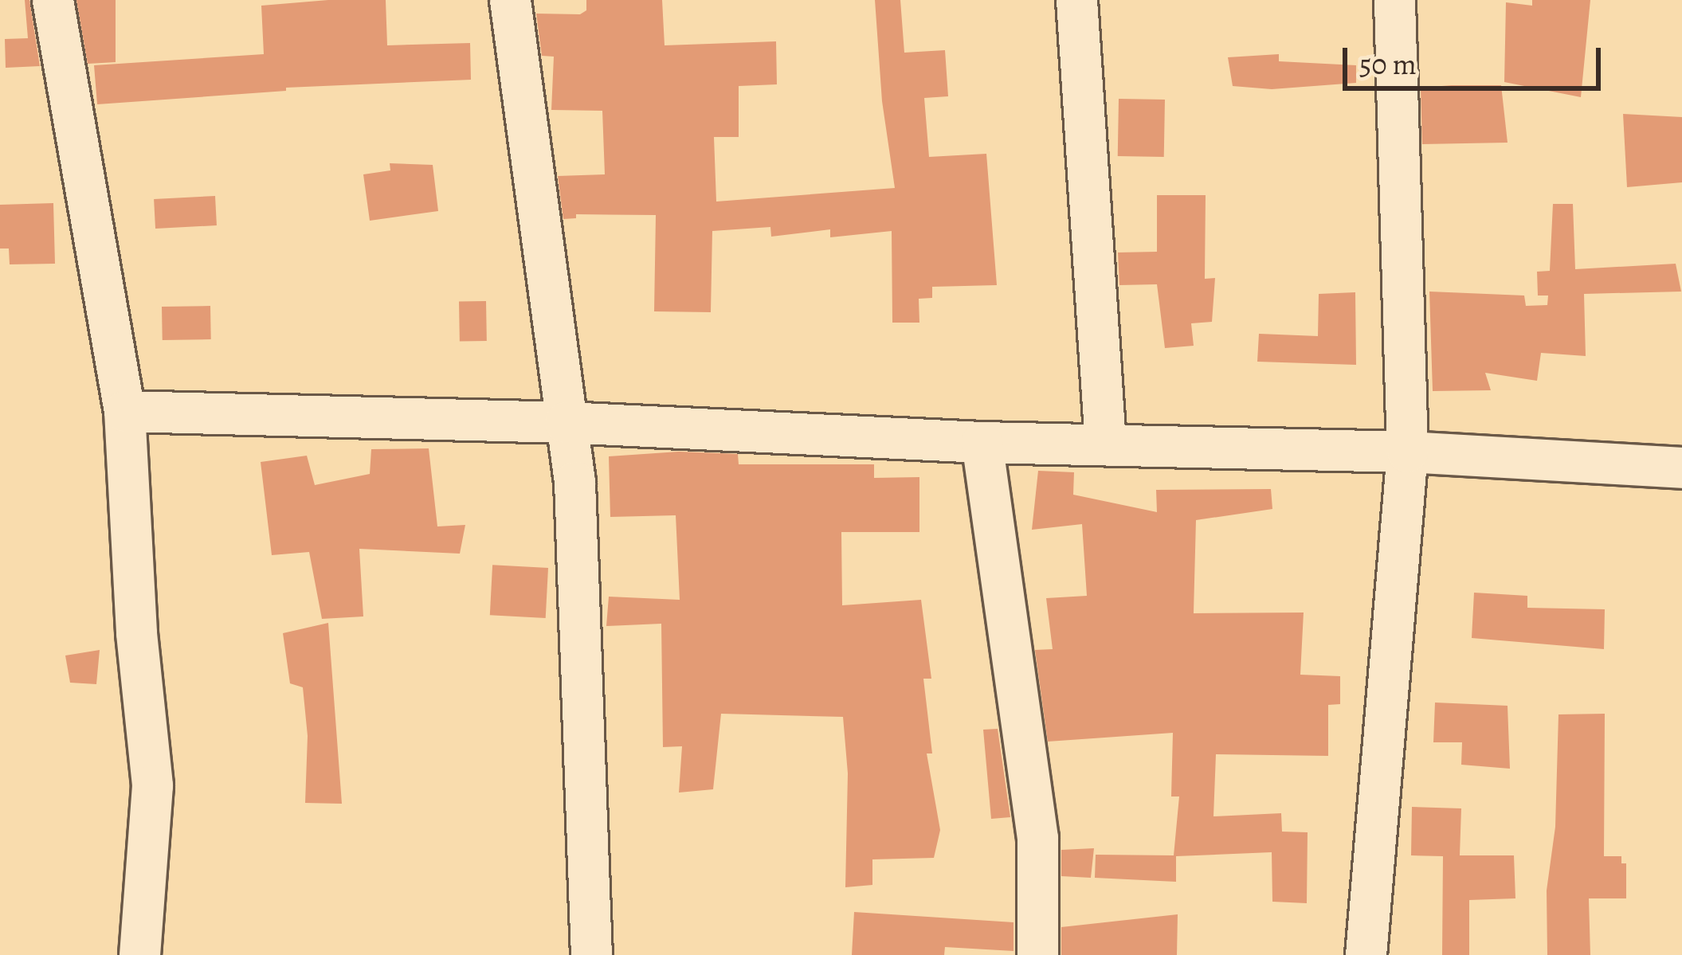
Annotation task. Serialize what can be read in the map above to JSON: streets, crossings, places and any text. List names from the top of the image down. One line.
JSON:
{"scale_bar":"50 m"}
